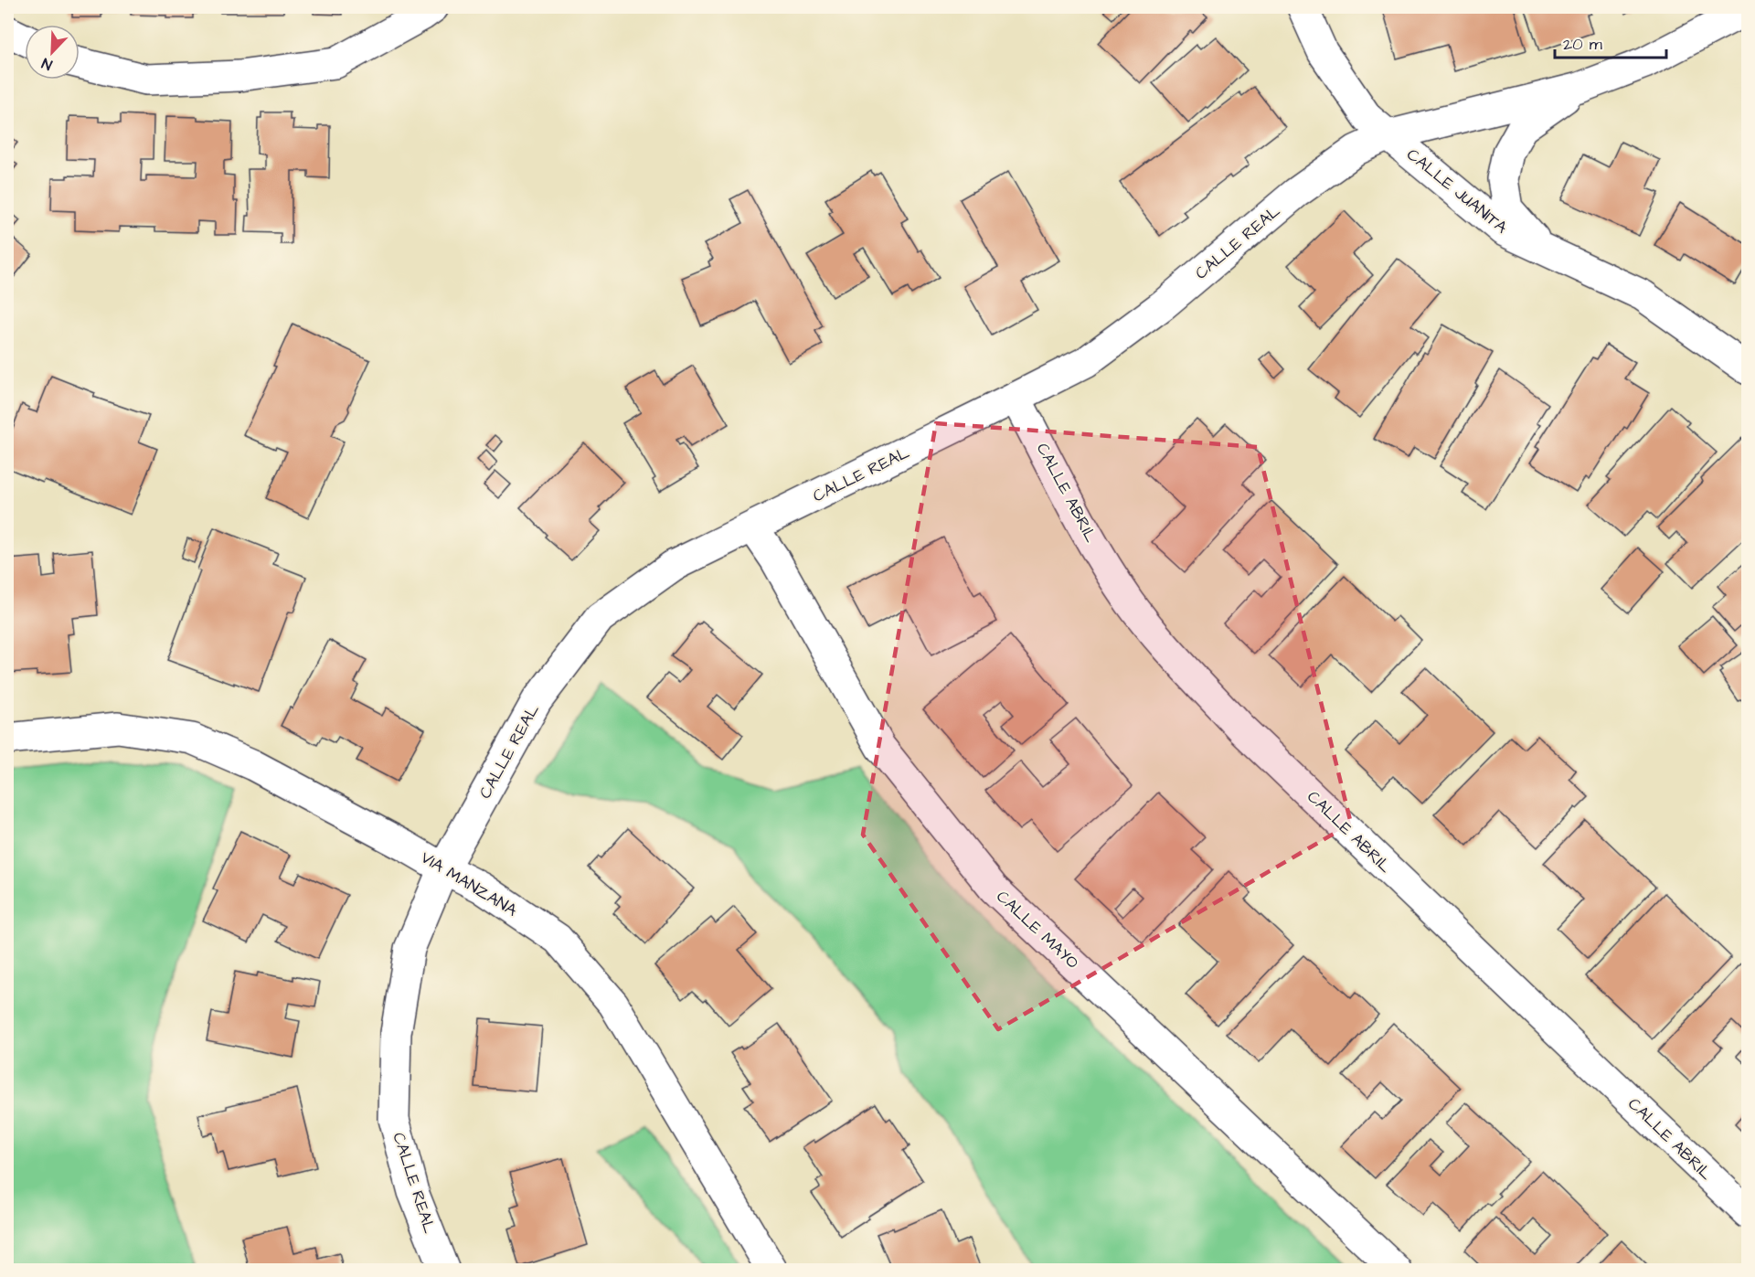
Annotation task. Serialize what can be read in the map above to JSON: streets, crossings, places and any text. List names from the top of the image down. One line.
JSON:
{"streets":{"street":["CALLE JUANITA","CALLE REAL","CALLE ABRIL","VIA MANZANA","CALLE MAYO"]},"crossings":[["CALLE JUANITA","CALLE REAL"],["CALLE REAL","CALLE ABRIL"],["CALLE REAL","VIA MANZANA"],["CALLE REAL","CALLE MAYO"]],"scale_bar":"20 m","north":"bottom left"}
